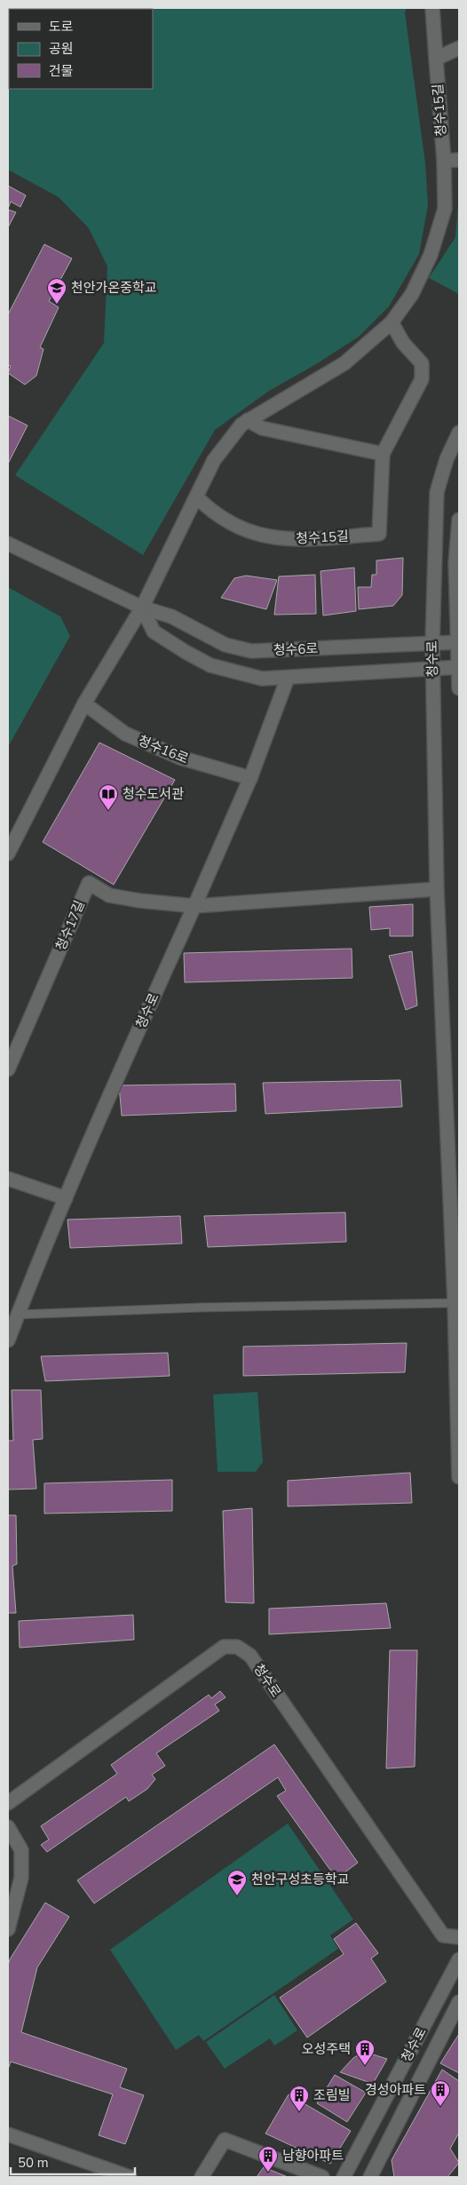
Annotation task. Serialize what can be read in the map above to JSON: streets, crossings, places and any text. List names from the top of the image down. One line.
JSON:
{"streets":{"street":["청수15길","청수6로","청수로","청수16로","청수17길"]},"crossings":[["청수15길","청수6로"],["청수6로","청수로"],["청수로","청수17길"]],"places":{"school or university":["천안가온중학교","천안구성초등학교"],"library":["청수도서관"],"building":["오성주택","경성아파트","조림빌","남향아파트"]},"legend":["도로","공원","건물"],"scale_bar":"50 m"}
